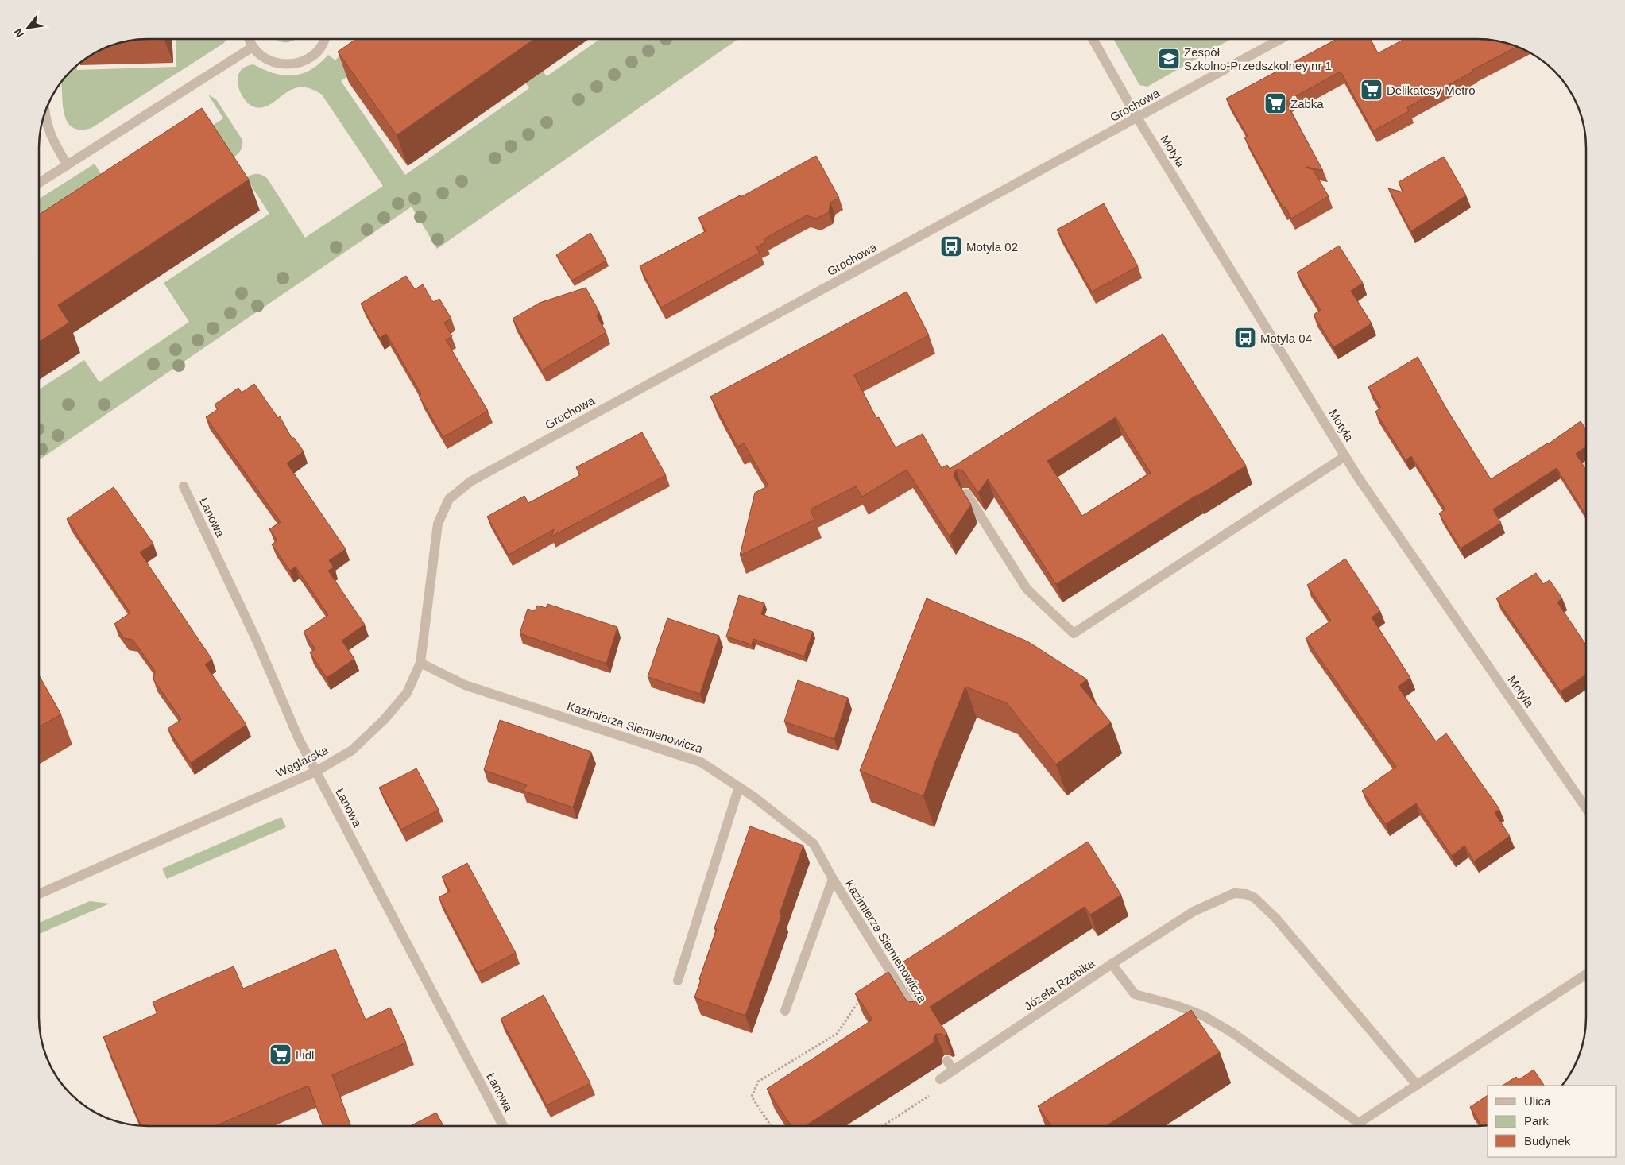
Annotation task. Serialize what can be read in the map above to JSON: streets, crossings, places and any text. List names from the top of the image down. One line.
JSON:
{"streets":{"street":["Grochowa","Motyla","Łanowa","Kazimierza Siemienowicza","Węglarska","Józefa Rzebika"]},"crossings":[["Grochowa","Motyla"],["Grochowa","Węglarska"],["Łanowa","Węglarska"],["Kazimierza Siemienowicza","Węglarska"]],"places":{"school or university":["Zespół Szkolno-Przedszkolney nr 1"],"supermarket":["Delikatesy Metro","Żabka","Lidl"],"bus stop":["Motyla 02","Motyla 04"]},"legend":["Ulica","Park","Budynek"],"north":"bottom left"}
